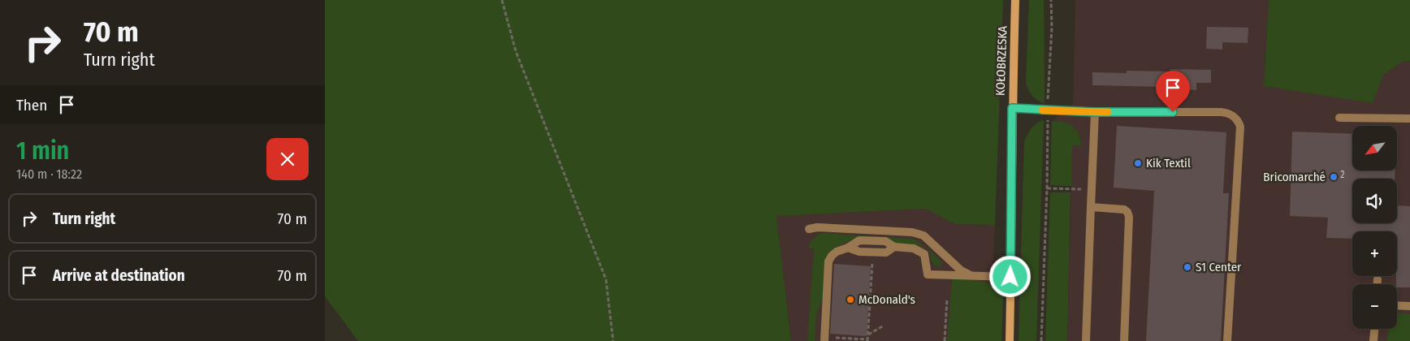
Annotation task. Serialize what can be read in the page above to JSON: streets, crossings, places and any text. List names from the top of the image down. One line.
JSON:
{"streets":{"main road":["KOŁOBRZESKA"]},"places":["Kik Textil","Bricomarché","S1 Center","McDonald's"],"house_numbers":["2"],"north":"bottom left","page":{"turn":["70 m","Turn right"],"then":"Then","heading":["1 min","140 m · 18:22"],"map_buttons":["+","−"],"list":[{"name":"Turn right","value":"70 m"},{"name":"Arrive at destination","value":"70 m"}]}}
